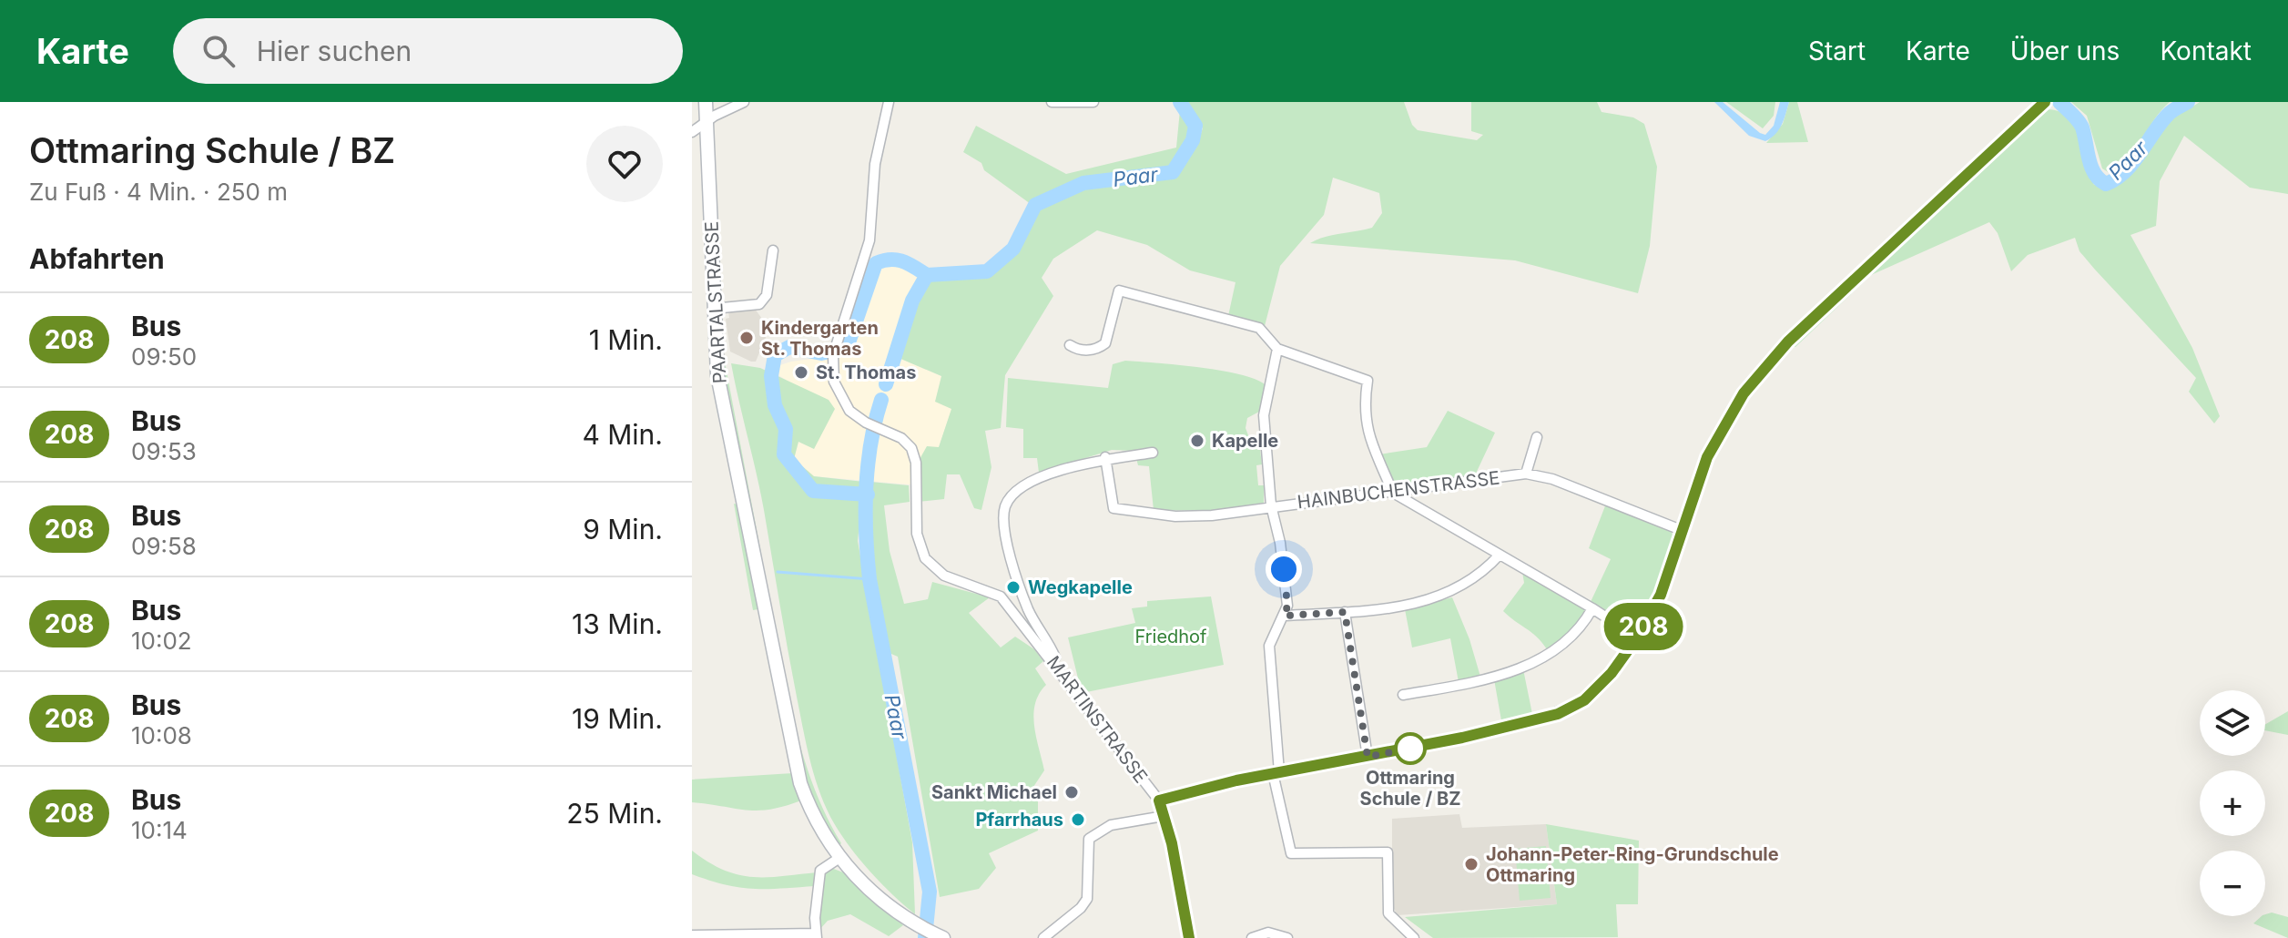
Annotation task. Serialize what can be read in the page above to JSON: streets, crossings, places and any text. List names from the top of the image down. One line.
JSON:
{"streets":{"main road":["PAARTALSTRASSE"],"street":["HAINBUCHENSTRASSE","MARTINSTRASSE"]},"water":["Paar"],"parks":["Friedhof"],"places":["Kindergarten St. Thomas","St. Thomas","Kapelle","Wegkapelle","Ottmaring Schule / BZ","Sankt Michael","Pfarrhaus","Johann-Peter-Ring-Grundschule Ottmaring"],"lines":["bus line 208"],"page":{"header":"Karte","search":"Hier suchen","nav":["Start","Karte","Über uns","Kontakt"],"heading":[["Ottmaring Schule / BZ","Zu Fuß · 4 Min. · 250 m"],"Abfahrten"],"on_map":"208","list":[{"mark":"208","name":"Bus","note":"09:50","value":"1 Min."},{"mark":"208","name":"Bus","note":"09:53","value":"4 Min."},{"mark":"208","name":"Bus","note":"09:58","value":"9 Min."},{"mark":"208","name":"Bus","note":"10:02","value":"13 Min."},{"mark":"208","name":"Bus","note":"10:08","value":"19 Min."},{"mark":"208","name":"Bus","note":"10:14","value":"25 Min."}],"map_buttons":["+","−"]}}
